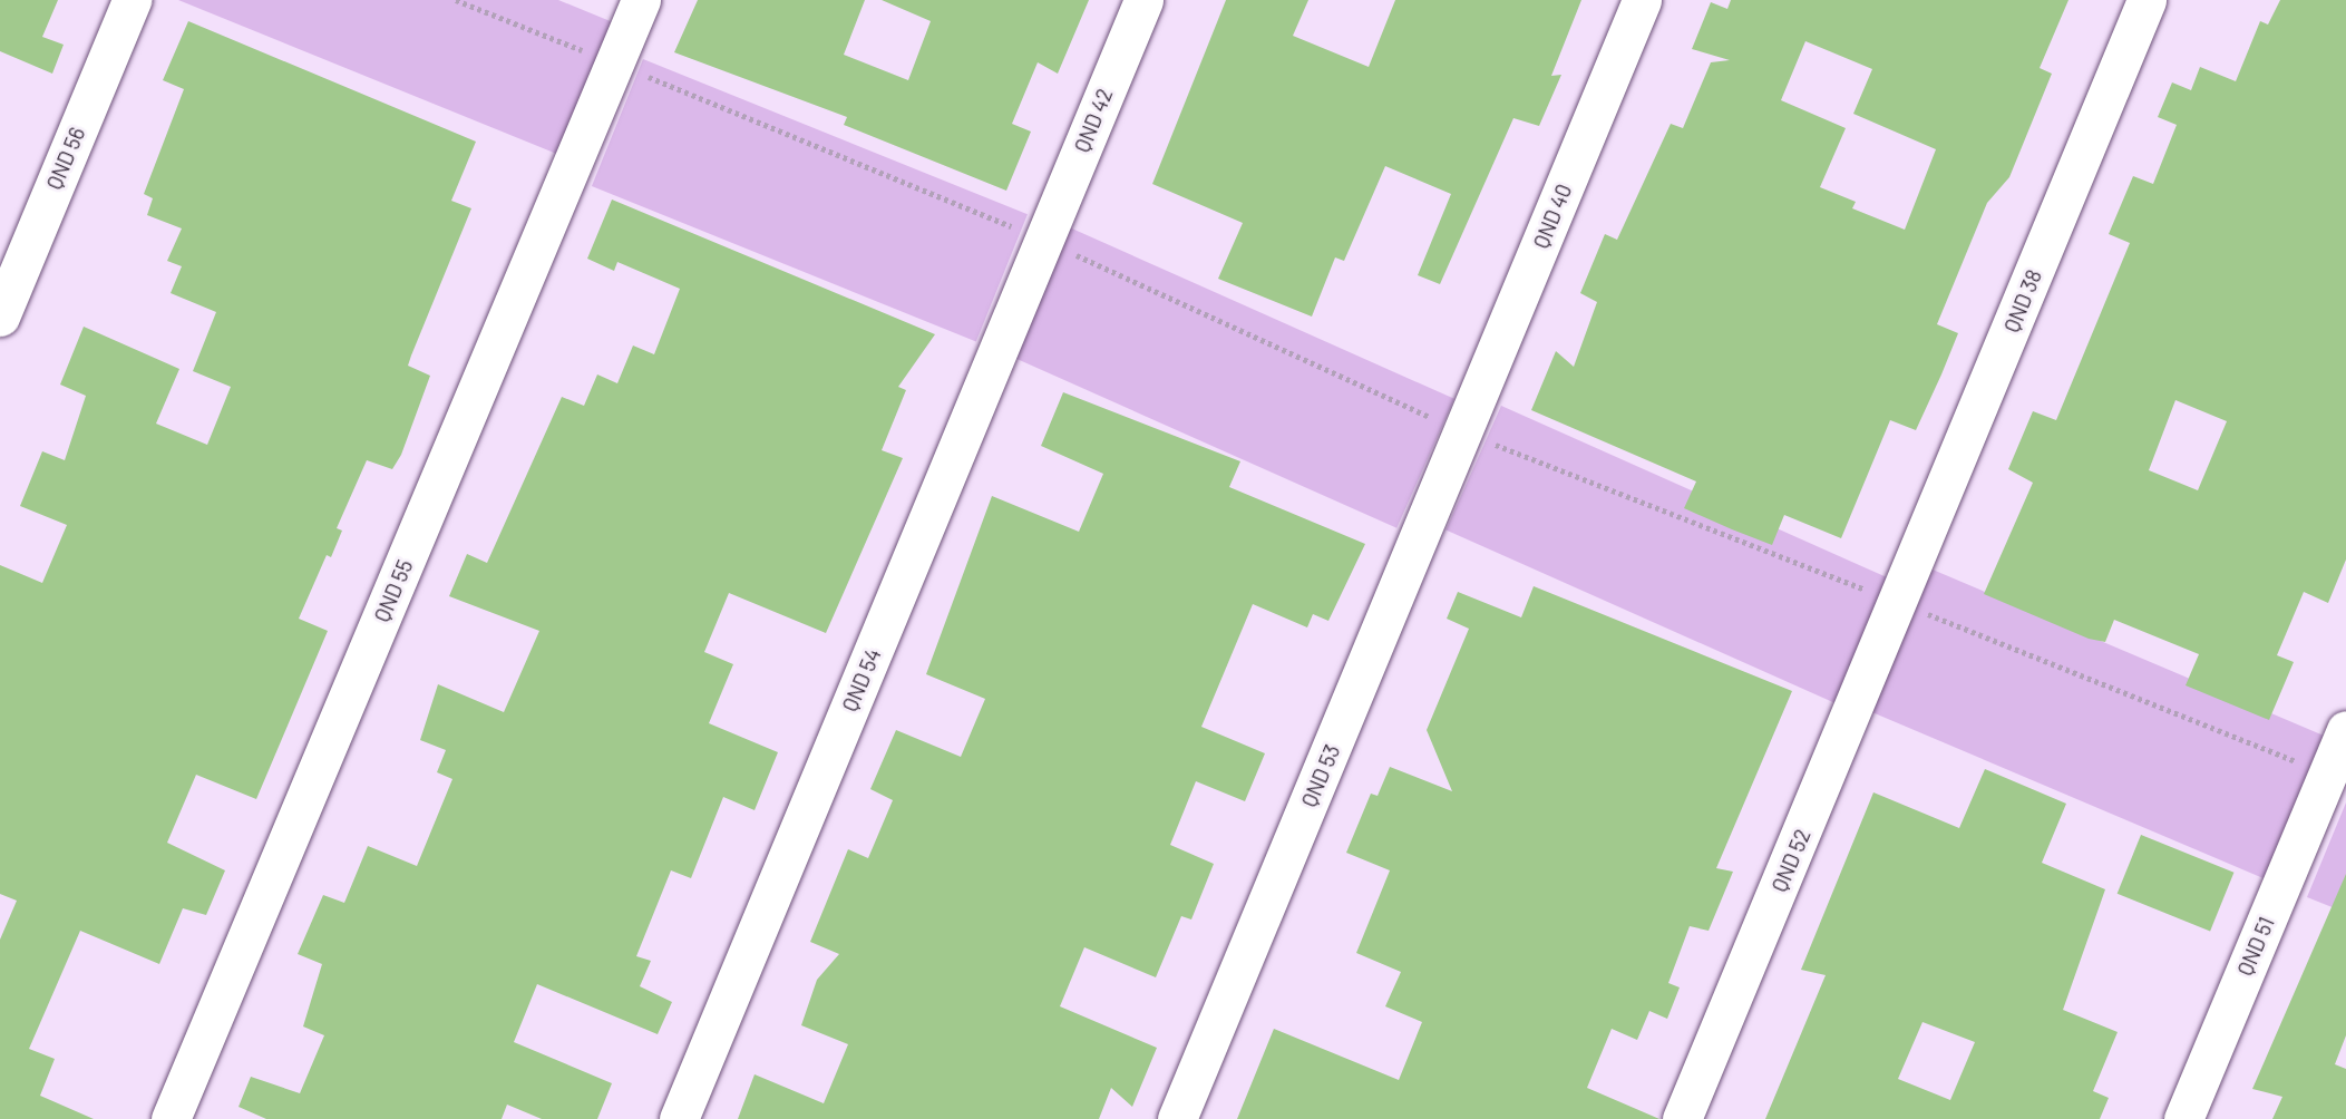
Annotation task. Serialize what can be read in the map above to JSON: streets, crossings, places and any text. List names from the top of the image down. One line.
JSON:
{"streets":{"street":["QND 42","QND 56","QND 40","QND 38","QND 55","QND 54","QND 53","QND 52","QND 51"]},"crossings":[["QND 42","QND 54"],["QND 40","QND 53"],["QND 38","QND 52"]]}
